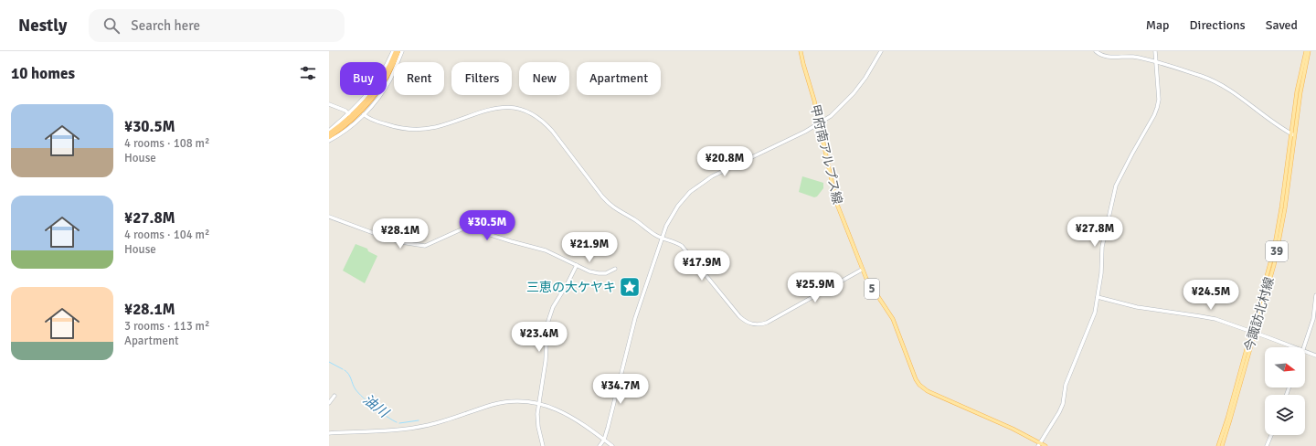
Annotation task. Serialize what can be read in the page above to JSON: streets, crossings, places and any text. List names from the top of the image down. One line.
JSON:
{"streets":{"main road":["甲府南アルプス線","39","5","今諏訪北村線"]},"water":["油川"],"places":{"place":["三恵の大ケヤキ"]},"north":"right","page":{"header":"Nestly","search":"Search here","nav":["Map","Directions","Saved"],"heading":"10 homes","chip":["Buy","Rent","Filters","New","Apartment"],"list":[{"name":"¥30.5M","note":"4 rooms · 108 m² · House"},{"name":"¥27.8M","note":"4 rooms · 104 m² · House"},{"name":"¥28.1M","note":"3 rooms · 113 m² · Apartment"}],"price":["¥20.8M","¥30.5M","¥27.8M","¥28.1M","¥21.9M","¥17.9M","¥25.9M","¥24.5M","¥23.4M","¥34.7M"]}}
